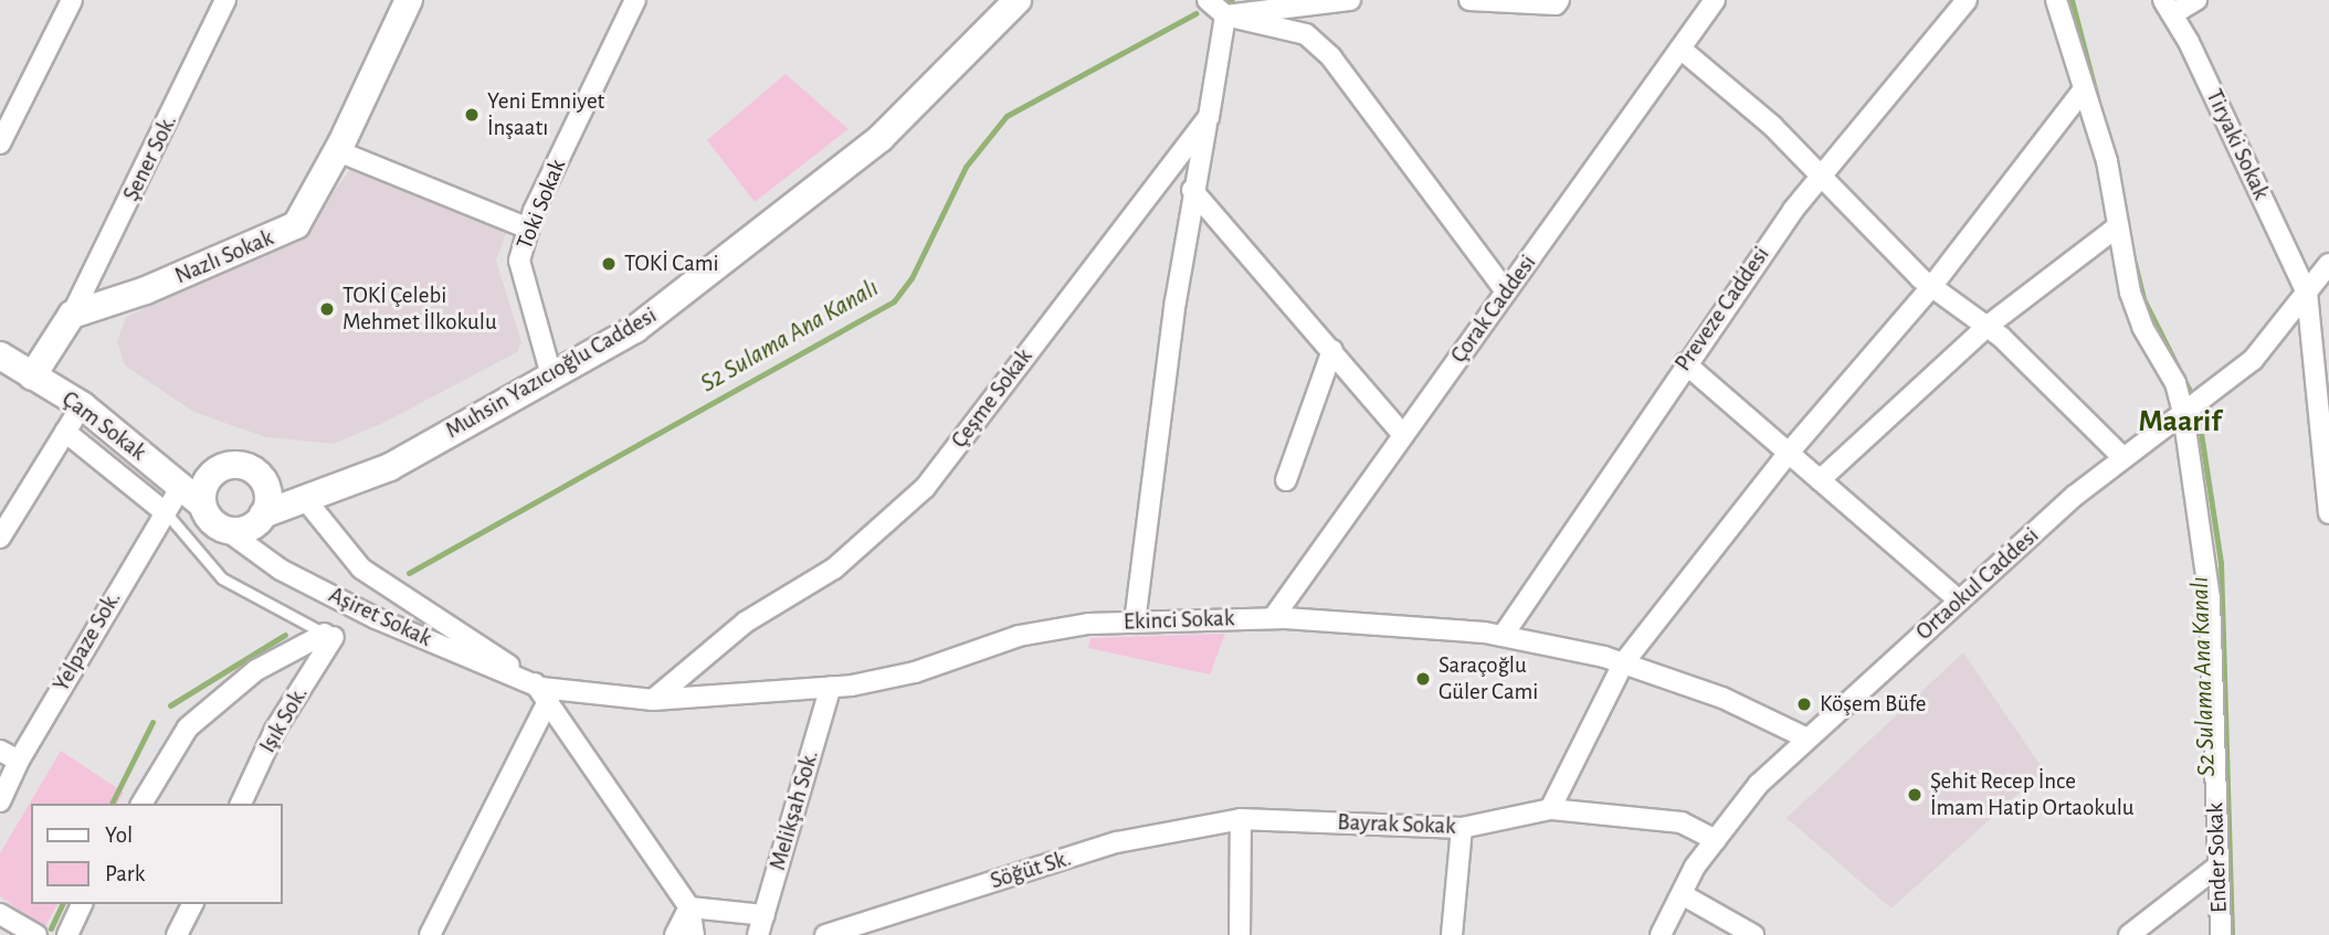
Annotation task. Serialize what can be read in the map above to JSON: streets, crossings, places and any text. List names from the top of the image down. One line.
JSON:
{"streets":{"main road":["Nazlı Sokak","Muhsin Yazıcıoğlu Caddesi","Çam Sokak"],"street":["Tiryaki Sokak","Şener Sok.","Toki Sokak","Çorak Caddesi","Preveze Caddesi","Çeşme Sokak","Ortaokul Caddesi","Aşiret Sokak","Ekinci Sokak","Yelpaze Sok.","Işık Sok.","Melikşah Sok.","Bayrak Sokak","Ender Sokak","Söğüt Sk."]},"crossings":[["Tiryaki Sokak","Ortaokul Caddesi"],["Şener Sok.","Nazlı Sokak"],["Toki Sokak","Muhsin Yazıcıoğlu Caddesi"],["Çorak Caddesi","Ekinci Sokak"],["Preveze Caddesi","Ekinci Sokak"],["Muhsin Yazıcıoğlu Caddesi","Çam Sokak"],["Muhsin Yazıcıoğlu Caddesi","Aşiret Sokak"],["Çeşme Sokak","Ekinci Sokak"],["Çam Sokak","Aşiret Sokak"],["Çam Sokak","Yelpaze Sok."],["Ortaokul Caddesi","Ekinci Sokak"],["Ortaokul Caddesi","Bayrak Sokak"],["Ortaokul Caddesi","Ender Sokak"],["Aşiret Sokak","Ekinci Sokak"],["Ekinci Sokak","Melikşah Sok."],["Bayrak Sokak","Söğüt Sk."]],"districts":["Maarif"],"water":["S2 Sulama Ana Kanalı"],"places":["Yeni Emniyet İnşaatı","TOKİ Cami","TOKİ Çelebi Mehmet İlkokulu","Saraçoğlu Güler Cami","Köşem Büfe","Şehit Recep İnce İmam Hatip Ortaokulu"],"legend":["Yol","Park"]}
